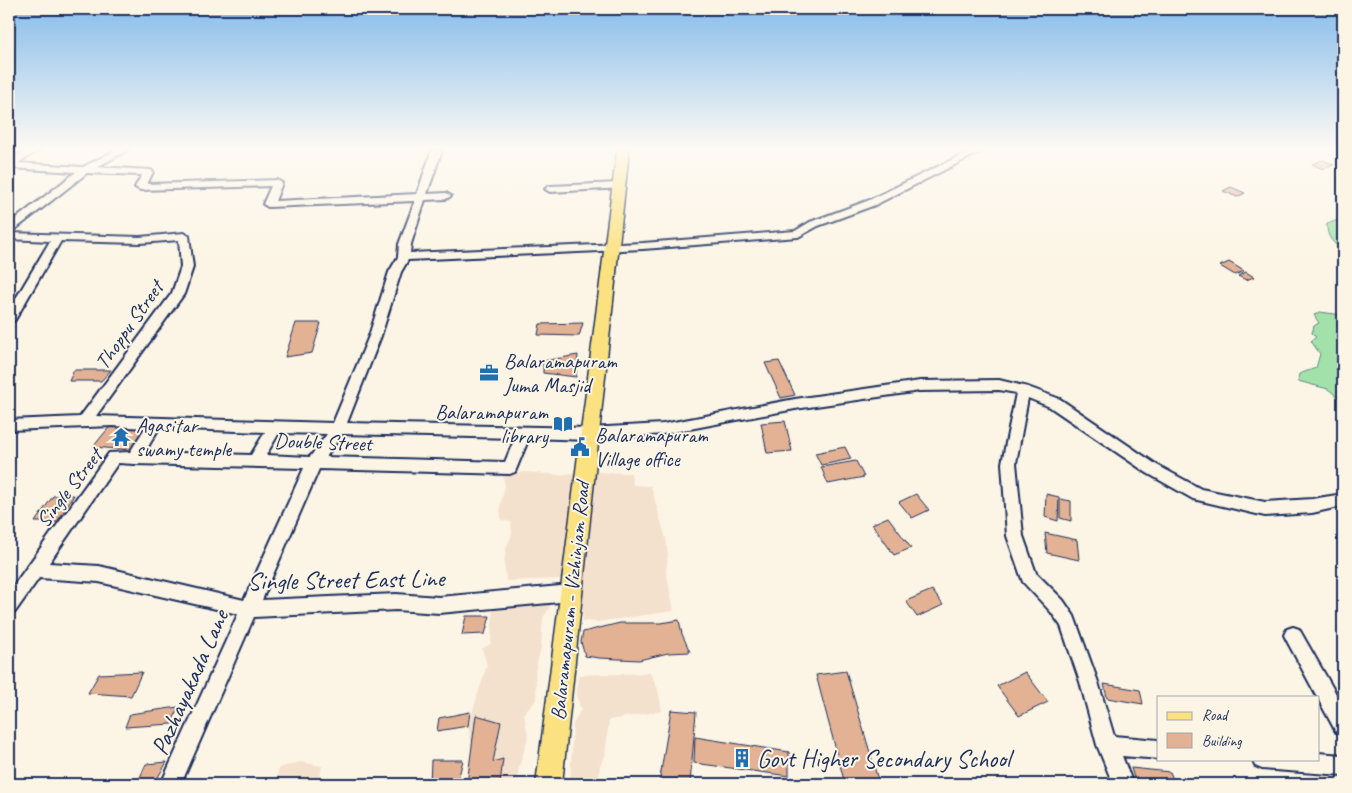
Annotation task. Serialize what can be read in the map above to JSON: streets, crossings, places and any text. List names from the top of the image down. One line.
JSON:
{"streets":{"main road":["Balaramapuram - Vizhinjam Road"],"street":["Thoppu Street","Double Street","Single Street","Single Street East Line","Pazhayakada Lane"]},"crossings":[["Double Street","Single Street"],["Double Street","Pazhayakada Lane"],["Single Street","Single Street East Line"],["Single Street East Line","Balaramapuram - Vizhinjam Road"],["Single Street East Line","Pazhayakada Lane"]],"places":{"office":["Balaramapuram Juma Masjid"],"library":["Balaramapuram library"],"temple":["Agasitar swamy temple"],"public building":["Balaramapuram Village office"],"building":["Govt Higher Secondary School"]},"legend":["Road","Building"]}
